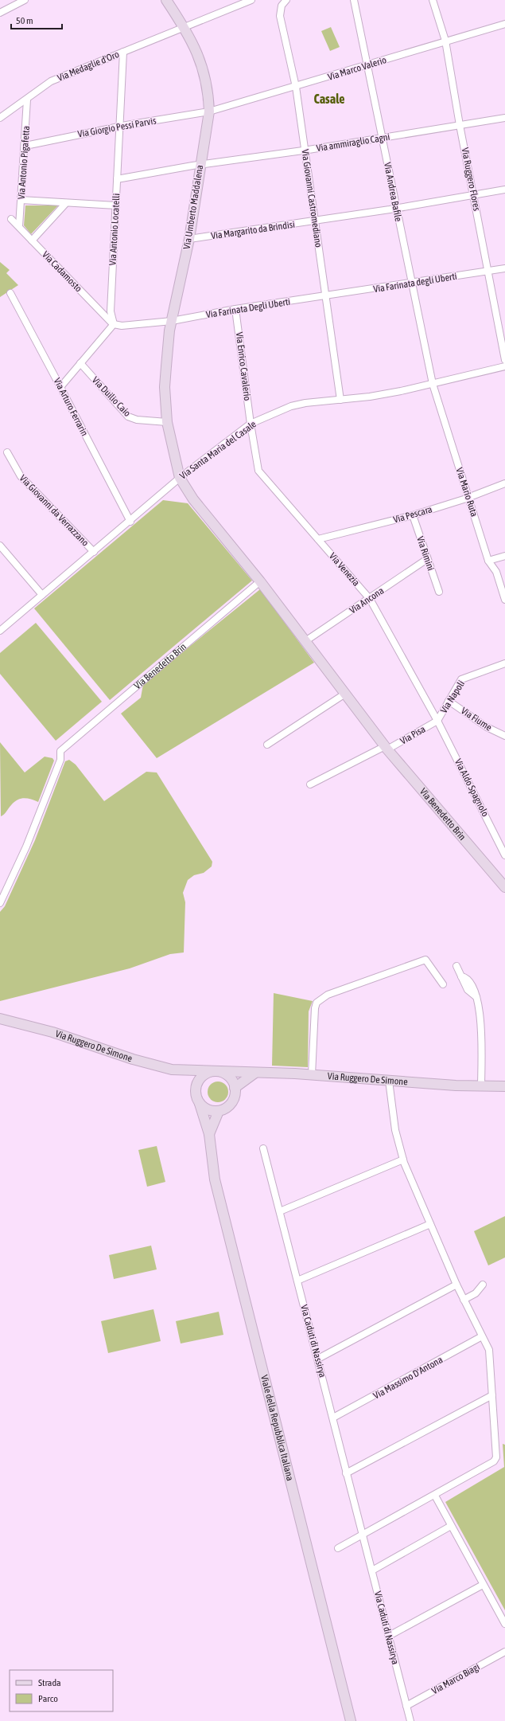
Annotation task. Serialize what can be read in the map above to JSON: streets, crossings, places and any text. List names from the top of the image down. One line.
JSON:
{"streets":{"street":["Via Medaglie d'Oro","Via Marco Valerio","Via Giorgio Pessi Parvis","Via ammiraglio Cagni","Via Antonio Pigafetta","Via Ruggero Flores","Via Andrea Bafile","Via Giovanni Castromediano","Via Umberto Maddalena","Via Antonio Locatelli","Via Margarito da Brindisi","Via Cadamosto","Via Farinata degli Uberti","Via Farinata Degli Uberti","Via Enrico Cavalerio","Via Duilio Caio","Via Arturo Ferrarin","Via Santa Maria del Casale","Via Mario Ruta","Via Giovanni da Verrazzano","Via Pescara","Via Rimini","Via Venezia","Via Ancona","Via Benedetto Brin","Via Napoli","Via Fiume","Via Pisa","Via Aldo Spagnolo","Via Ruggero De Simone","Via Caduti di Nassirya","Via Massimo D'Antona","Viale della Repubblica Italiana","Via Marco Biagi"]},"crossings":[["Via Medaglie d'Oro","Via Antonio Pigafetta"],["Via Medaglie d'Oro","Via Umberto Maddalena"],["Via Medaglie d'Oro","Via Antonio Locatelli"],["Via Marco Valerio","Via Giorgio Pessi Parvis"],["Via Marco Valerio","Via Ruggero Flores"],["Via Marco Valerio","Via Andrea Bafile"],["Via Marco Valerio","Via Giovanni Castromediano"],["Via Marco Valerio","Via Umberto Maddalena"],["Via Giorgio Pessi Parvis","Via Antonio Pigafetta"],["Via Giorgio Pessi Parvis","Via Umberto Maddalena"],["Via Giorgio Pessi Parvis","Via Antonio Locatelli"],["Via ammiraglio Cagni","Via Ruggero Flores"],["Via ammiraglio Cagni","Via Andrea Bafile"],["Via ammiraglio Cagni","Via Giovanni Castromediano"],["Via ammiraglio Cagni","Via Umberto Maddalena"],["Via ammiraglio Cagni","Via Antonio Locatelli"],["Via Antonio Pigafetta","Via Cadamosto"],["Via Ruggero Flores","Via Margarito da Brindisi"],["Via Ruggero Flores","Via Farinata degli Uberti"],["Via Andrea Bafile","Via Margarito da Brindisi"],["Via Andrea Bafile","Via Farinata degli Uberti"],["Via Andrea Bafile","Via Santa Maria del Casale"],["Via Andrea Bafile","Via Mario Ruta"],["Via Giovanni Castromediano","Via Margarito da Brindisi"],["Via Giovanni Castromediano","Via Farinata degli Uberti"],["Via Giovanni Castromediano","Via Farinata Degli Uberti"],["Via Giovanni Castromediano","Via Santa Maria del Casale"],["Via Umberto Maddalena","Via Margarito da Brindisi"],["Via Umberto Maddalena","Via Farinata Degli Uberti"],["Via Umberto Maddalena","Via Duilio Caio"],["Via Umberto Maddalena","Via Benedetto Brin"],["Via Antonio Locatelli","Via Cadamosto"],["Via Antonio Locatelli","Via Farinata Degli Uberti"],["Via Cadamosto","Via Farinata Degli Uberti"],["Via Farinata degli Uberti","Via Farinata Degli Uberti"],["Via Farinata Degli Uberti","Via Enrico Cavalerio"],["Via Enrico Cavalerio","Via Santa Maria del Casale"],["Via Enrico Cavalerio","Via Venezia"],["Via Duilio Caio","Via Benedetto Brin"],["Via Arturo Ferrarin","Via Santa Maria del Casale"],["Via Santa Maria del Casale","Via Mario Ruta"],["Via Santa Maria del Casale","Via Giovanni da Verrazzano"],["Via Santa Maria del Casale","Via Venezia"],["Via Santa Maria del Casale","Via Benedetto Brin"],["Via Mario Ruta","Via Pescara"],["Via Pescara","Via Rimini"],["Via Pescara","Via Venezia"],["Via Rimini","Via Ancona"],["Via Venezia","Via Ancona"],["Via Venezia","Via Napoli"],["Via Venezia","Via Pisa"],["Via Venezia","Via Aldo Spagnolo"],["Via Ancona","Via Benedetto Brin"],["Via Benedetto Brin","Via Pisa"],["Via Napoli","Via Fiume"],["Via Napoli","Via Pisa"],["Via Napoli","Via Aldo Spagnolo"],["Via Pisa","Via Aldo Spagnolo"],["Via Ruggero De Simone","Viale della Repubblica Italiana"],["Via Caduti di Nassirya","Via Massimo D'Antona"],["Via Caduti di Nassirya","Via Marco Biagi"]],"districts":["Casale"],"legend":["Strada","Parco"],"scale_bar":"50 m"}
